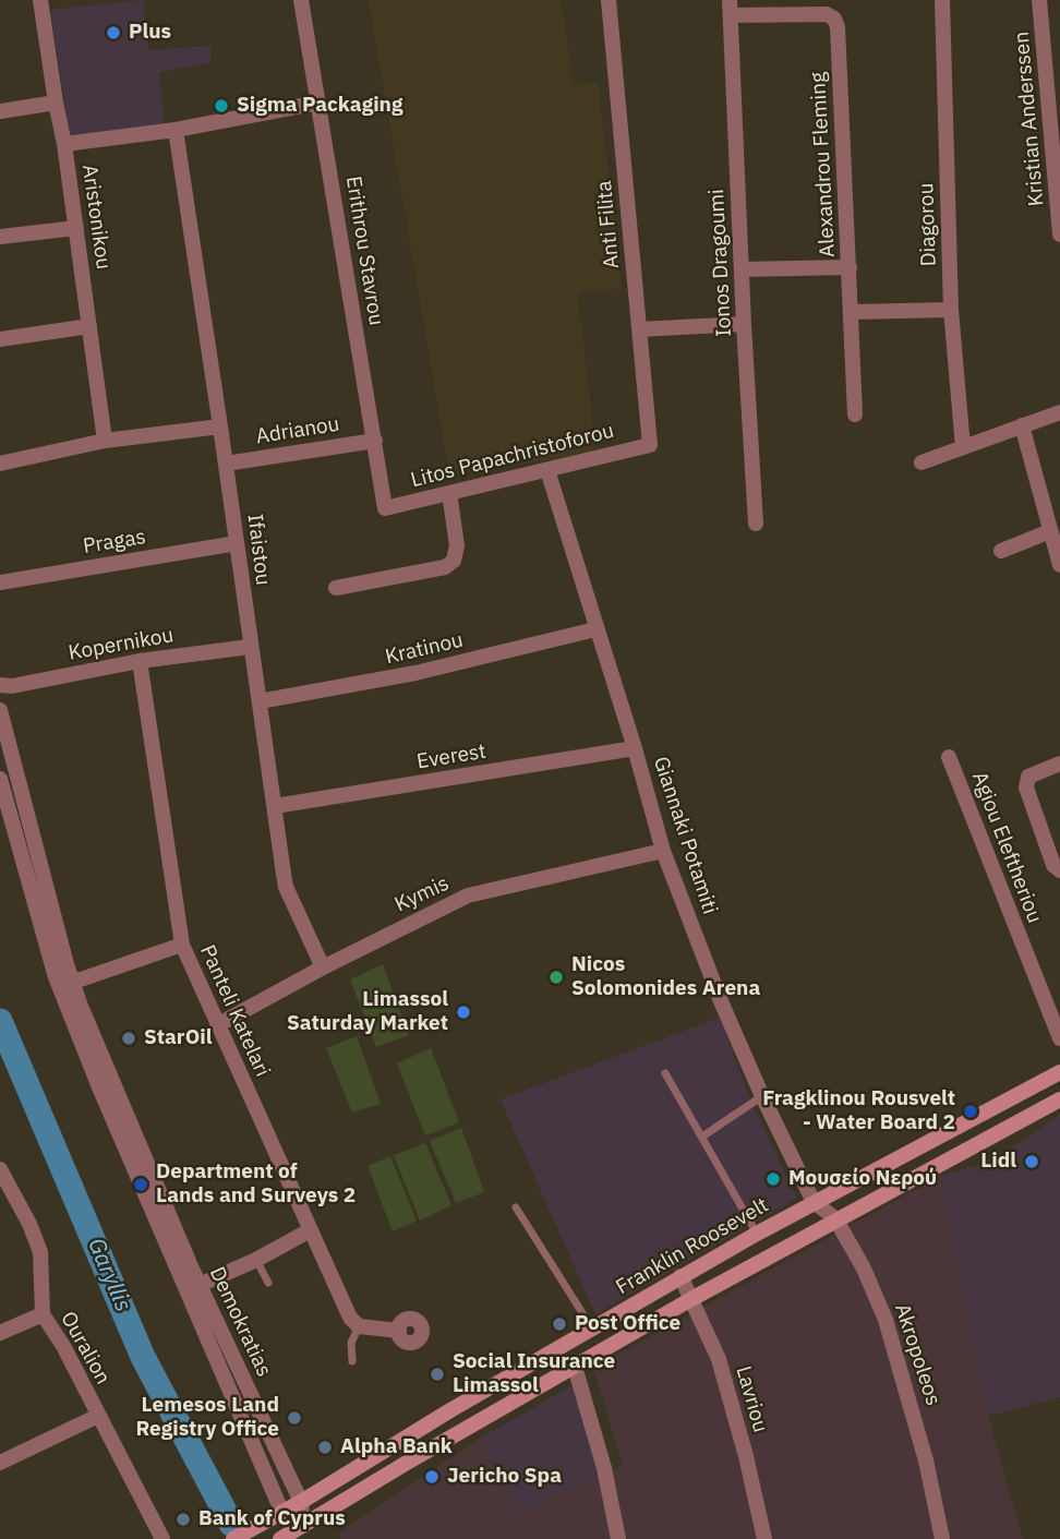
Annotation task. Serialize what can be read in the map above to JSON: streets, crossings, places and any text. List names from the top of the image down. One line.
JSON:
{"streets":{"main road":["Franklin Roosevelt"],"street":["Kristian Anderssen","Alexandrou Fleming","Aristonikou","Anti Filita","Diagorou","Erithrou Stavrou","Ionos Dragoumi","Adrianou","Litos Papachristoforou","Pragas","Ifaistou","Kopernikou","Kratinou","Everest","Giannaki Potamiti","Agiou Eleftheriou","Kymis","Panteli Katelari","Demokratias","Ouralion","Akropoleos","Lavriou"]},"crossings":[["Alexandrou Fleming","Ionos Dragoumi"],["Anti Filita","Litos Papachristoforou"],["Erithrou Stavrou","Adrianou"],["Erithrou Stavrou","Litos Papachristoforou"],["Adrianou","Ifaistou"],["Litos Papachristoforou","Giannaki Potamiti"],["Pragas","Ifaistou"],["Ifaistou","Kopernikou"],["Ifaistou","Kratinou"],["Ifaistou","Everest"],["Ifaistou","Kymis"],["Kopernikou","Panteli Katelari"],["Kratinou","Giannaki Potamiti"],["Everest","Giannaki Potamiti"],["Giannaki Potamiti","Kymis"],["Giannaki Potamiti","Franklin Roosevelt"],["Giannaki Potamiti","Akropoleos"],["Kymis","Panteli Katelari"],["Franklin Roosevelt","Demokratias"],["Franklin Roosevelt","Akropoleos"],["Franklin Roosevelt","Lavriou"]],"water":["Garyllis"],"places":["Plus","Sigma Packaging","Nicos Solomonides Arena","Limassol Saturday Market","StarOil","Fragklinou Rousvelt - Water Board 2","Lidl","Μουσείο Νερού","Department of Lands and Surveys 2","Post Office","Social Insurance Limassol","Lemesos Land Registry Office","Alpha Bank","Jericho Spa","Bank of Cyprus"]}
